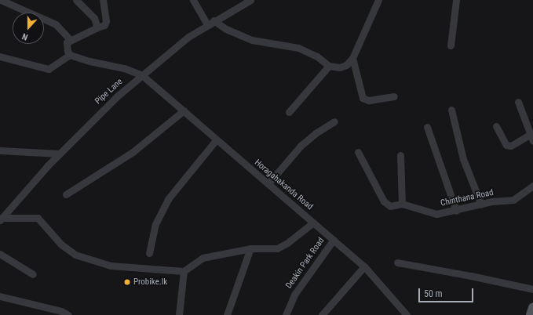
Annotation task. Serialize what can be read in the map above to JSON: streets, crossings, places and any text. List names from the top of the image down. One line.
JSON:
{"streets":{"street":["Pipe Lane","Horagahakanda Road","Chinthana Road","Deakin Park Road"]},"crossings":[["Pipe Lane","Horagahakanda Road"],["Horagahakanda Road","Deakin Park Road"]],"places":["Probike.lk"],"scale_bar":"50 m","north":"bottom"}
